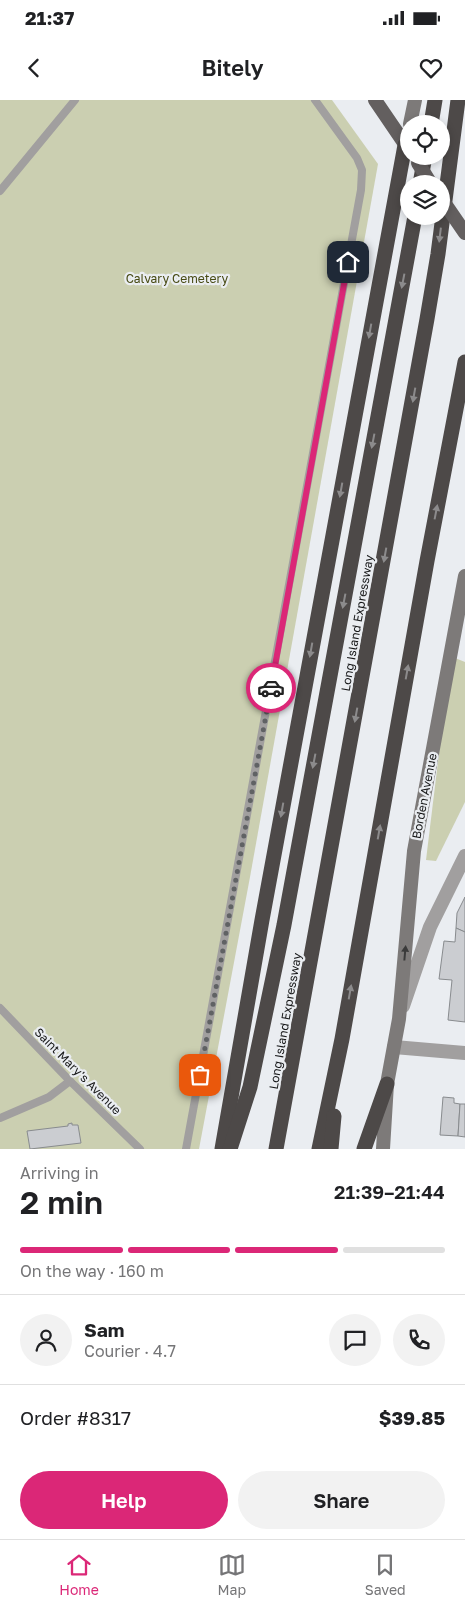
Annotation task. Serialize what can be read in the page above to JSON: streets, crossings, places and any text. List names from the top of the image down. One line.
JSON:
{"streets":{"highway":["Long Island Expressway"],"main road":["Borden Avenue"],"lane":["Saint Mary's Avenue"]},"one_way":["Borden Avenue"],"parks":["Calvary Cemetery"],"page":{"status":"21:37","header":"Bitely","heading":["2 min","Arriving in","21:39–21:44"],"panel":["Sam","Courier · 4.7","Order #8317","$39.85"],"bar":"On the way · 160 m","buttons":["Help","Share"],"tabs":["Home","Map","Saved"]}}
